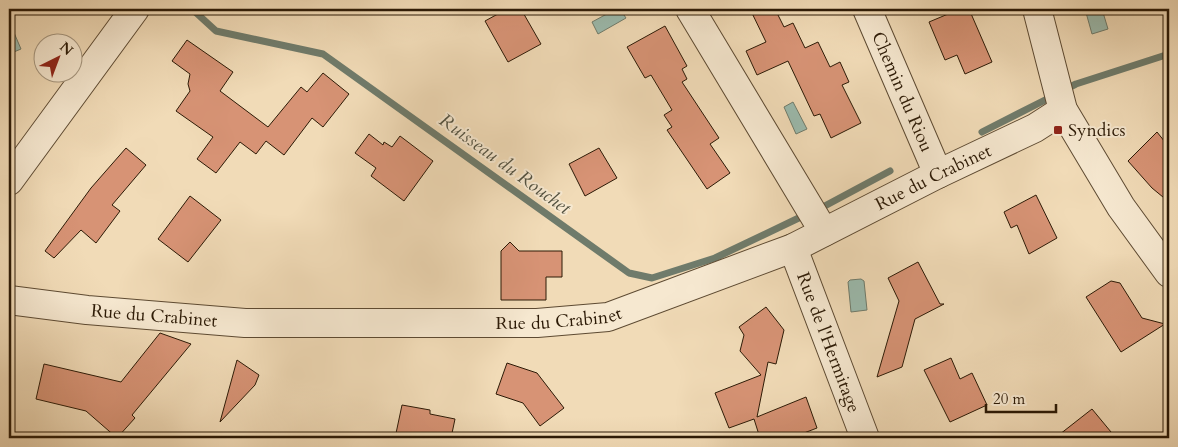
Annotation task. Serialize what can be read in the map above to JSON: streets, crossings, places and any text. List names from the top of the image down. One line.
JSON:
{"streets":{"street":["Chemin du Riou","Rue du Crabinet","Rue de l'Hermitage"]},"crossings":[["Chemin du Riou","Rue du Crabinet"],["Rue du Crabinet","Rue de l'Hermitage"]],"water":["Ruisseau du Rouchet"],"places":{"transit":["Syndics"]},"scale_bar":"20 m","north":"top right"}
